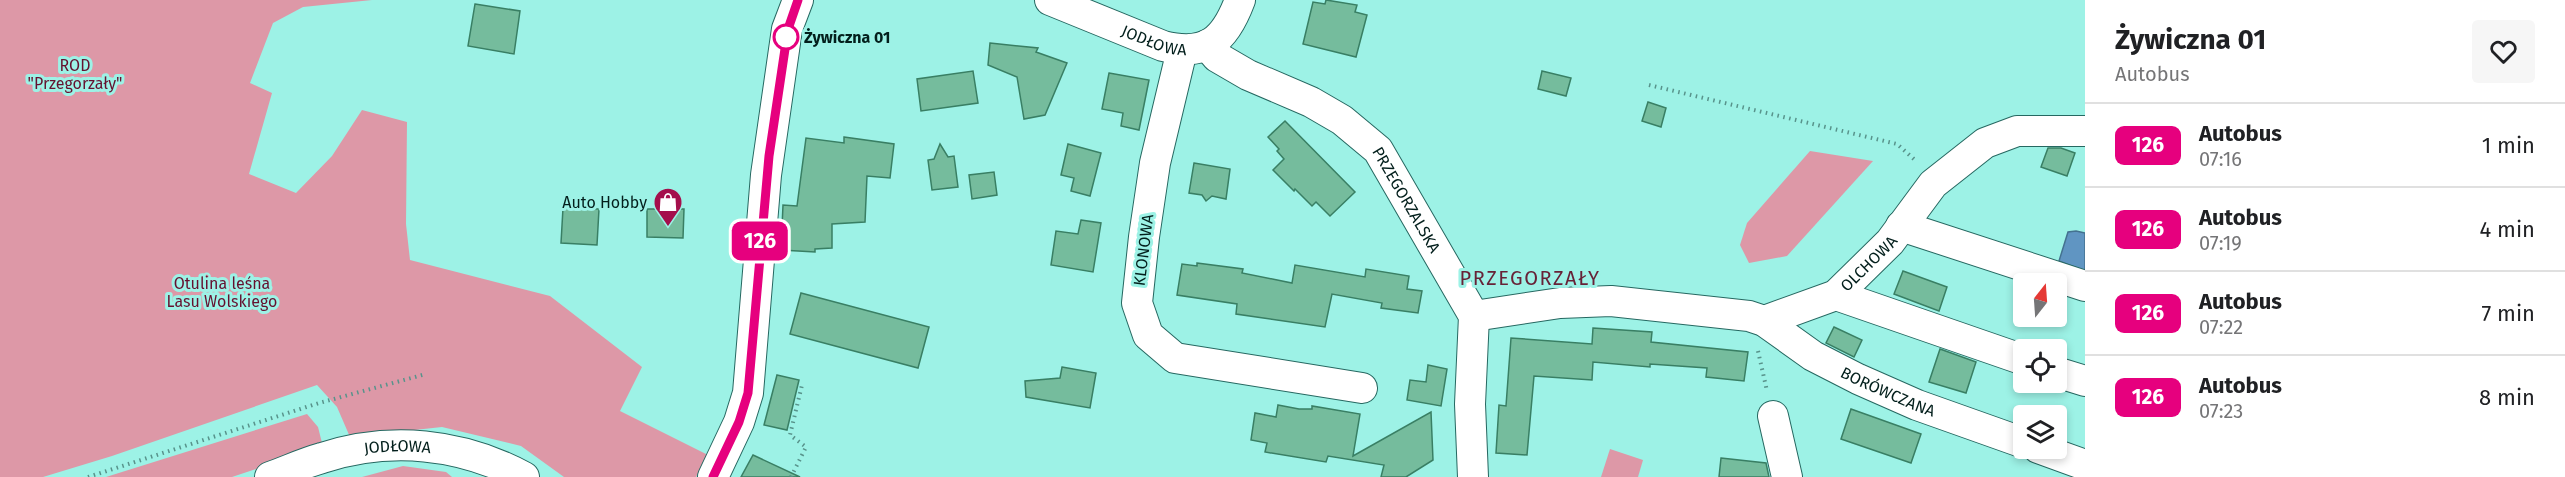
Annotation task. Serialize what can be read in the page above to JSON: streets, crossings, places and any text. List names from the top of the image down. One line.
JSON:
{"streets":{"street":["JODŁOWA","PRZEGORZALSKA","KLONOWA","OLCHOWA","BORÓWCZANA"]},"crossings":[["JODŁOWA","PRZEGORZALSKA"],["JODŁOWA","KLONOWA"],["PRZEGORZALSKA","KLONOWA"],["OLCHOWA","BORÓWCZANA"]],"districts":["PRZEGORZAŁY"],"parks":["ROD \"Przegorzały\"","Otulina leśna Lasu Wolskiego"],"places":{"other":["Żywiczna 01"],"shop":["Auto Hobby"]},"lines":["bus line 126"],"north":"top","page":{"on_map":"126","heading":["Żywiczna 01","Autobus"],"list":[{"mark":"126","name":"Autobus","note":"07:16","value":"1 min"},{"mark":"126","name":"Autobus","note":"07:19","value":"4 min"},{"mark":"126","name":"Autobus","note":"07:22","value":"7 min"},{"mark":"126","name":"Autobus","note":"07:23","value":"8 min"}]}}
